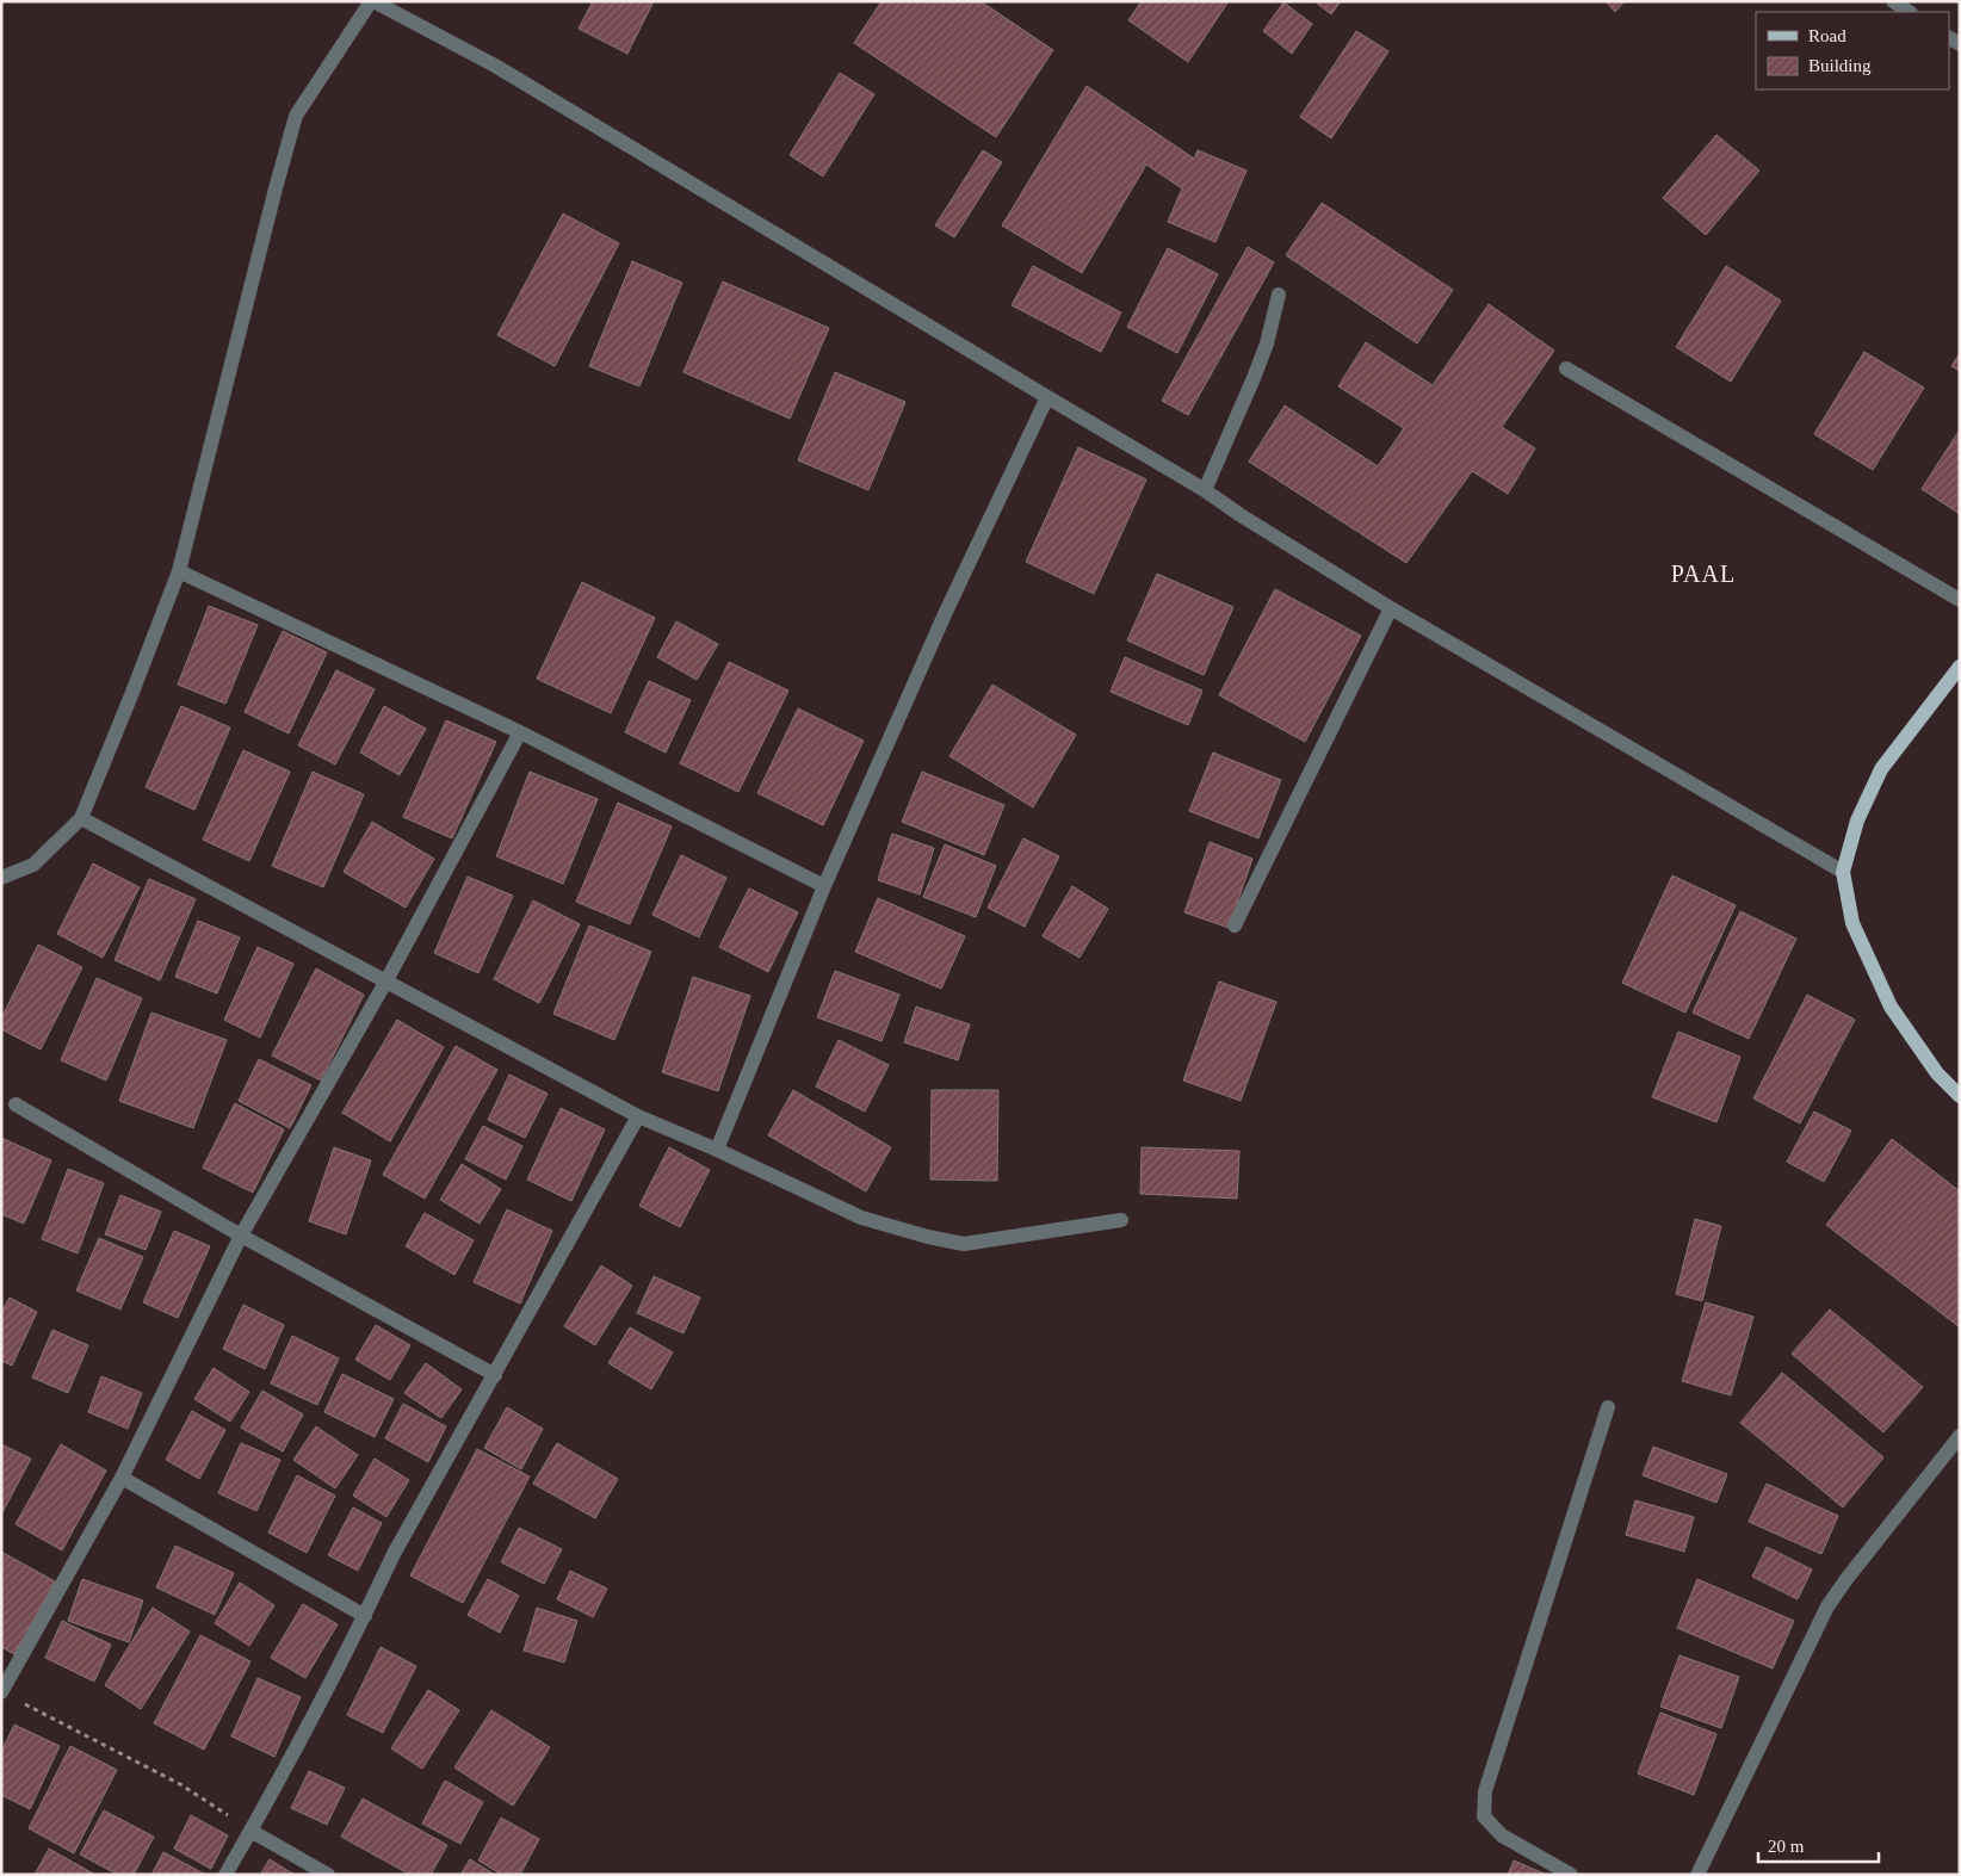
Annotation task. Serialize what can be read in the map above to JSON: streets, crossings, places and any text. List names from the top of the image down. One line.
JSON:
{"districts":["PAAL"],"legend":["Road","Building"],"scale_bar":"20 m"}
